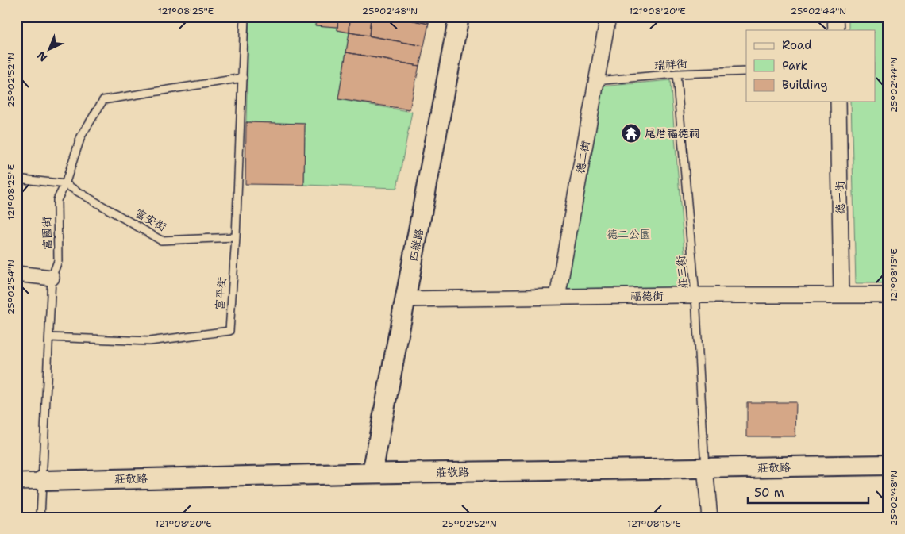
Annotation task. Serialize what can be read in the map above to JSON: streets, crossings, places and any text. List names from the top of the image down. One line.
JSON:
{"streets":{"street":["德二街","德一街","四維路","福德街","莊敬路"],"lane":["瑞祥街","富安街","富國街","莊三街","富平街"]},"crossings":[["瑞祥街","德二街"],["瑞祥街","莊三街"],["德二街","福德街"],["德一街","福德街"],["富安街","富國街"],["富安街","富平街"],["富國街","富平街"],["富國街","莊敬路"],["四維路","福德街"],["四維路","莊敬路"],["莊三街","福德街"],["莊三街","莊敬路"]],"parks":["德二公園"],"places":{"temple":["尾厝福德祠"]},"legend":["Road","Park","Building"],"scale_bar":"50 m","north":"bottom left","coordinates":["121°08'25\"E","25°02'48\"N","121°08'20\"E","25°02'44\"N","25°02'52\"N","121°08'15\"E","25°02'54\"N"]}
